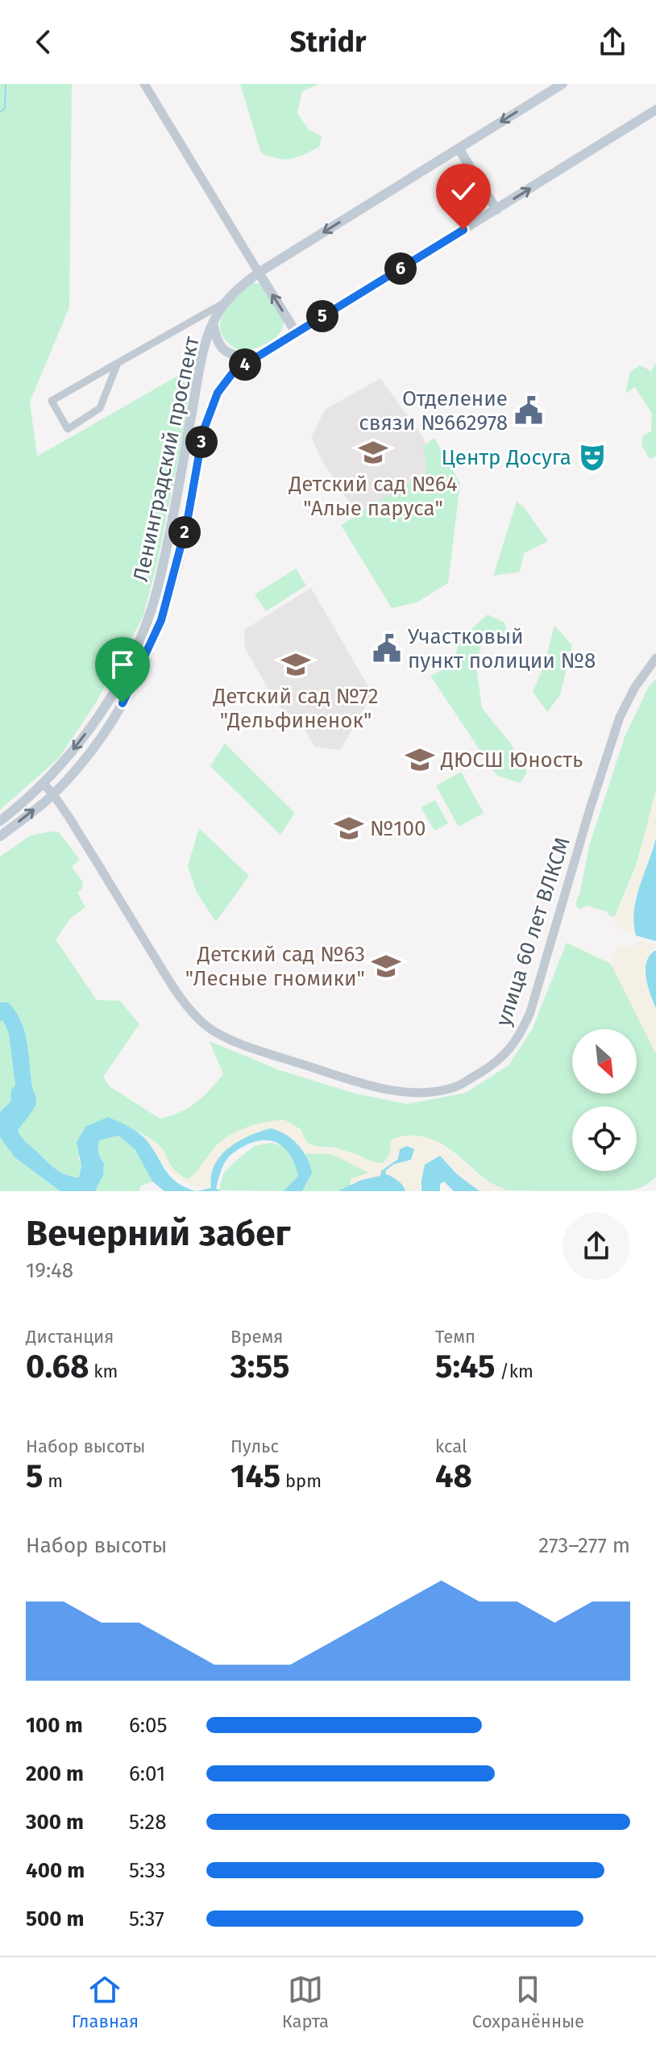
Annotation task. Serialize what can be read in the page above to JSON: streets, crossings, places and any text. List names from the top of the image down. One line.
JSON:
{"streets":{"main road":["Ленинградский проспект"],"street":["улица 60 лет ВЛКСМ"]},"crossings":[["Ленинградский проспект","улица 60 лет ВЛКСМ"]],"places":{"public building":["Отделение связи №662978","Участковый пункт полиции №8"],"school or university":["Детский сад №64 \"Алые паруса\"","Детский сад №72 \"Дельфиненок\"","ДЮСШ Юность","№100","Детский сад №63 \"Лесные гномики\""],"theatre":["Центр Досуга"]},"north":"bottom right","page":{"header":"Stridr","pins":["6","5","4","3","2"],"heading":["Вечерний забег","19:48"],"stats":[["Дистанция","0.68 km"],["Время","3:55"],["Темп","5:45 /km"],["Набор высоты","5 m"],["Пульс","145 bpm"],["kcal","48"]],"chart":["Набор высоты","273–277 m"],"list":[{"name":"100 m","note":"6:05"},{"name":"200 m","note":"6:01"},{"name":"300 m","note":"5:28"},{"name":"400 m","note":"5:33"},{"name":"500 m","note":"5:37"}],"tabs":["Главная","Карта","Сохранённые"]}}
